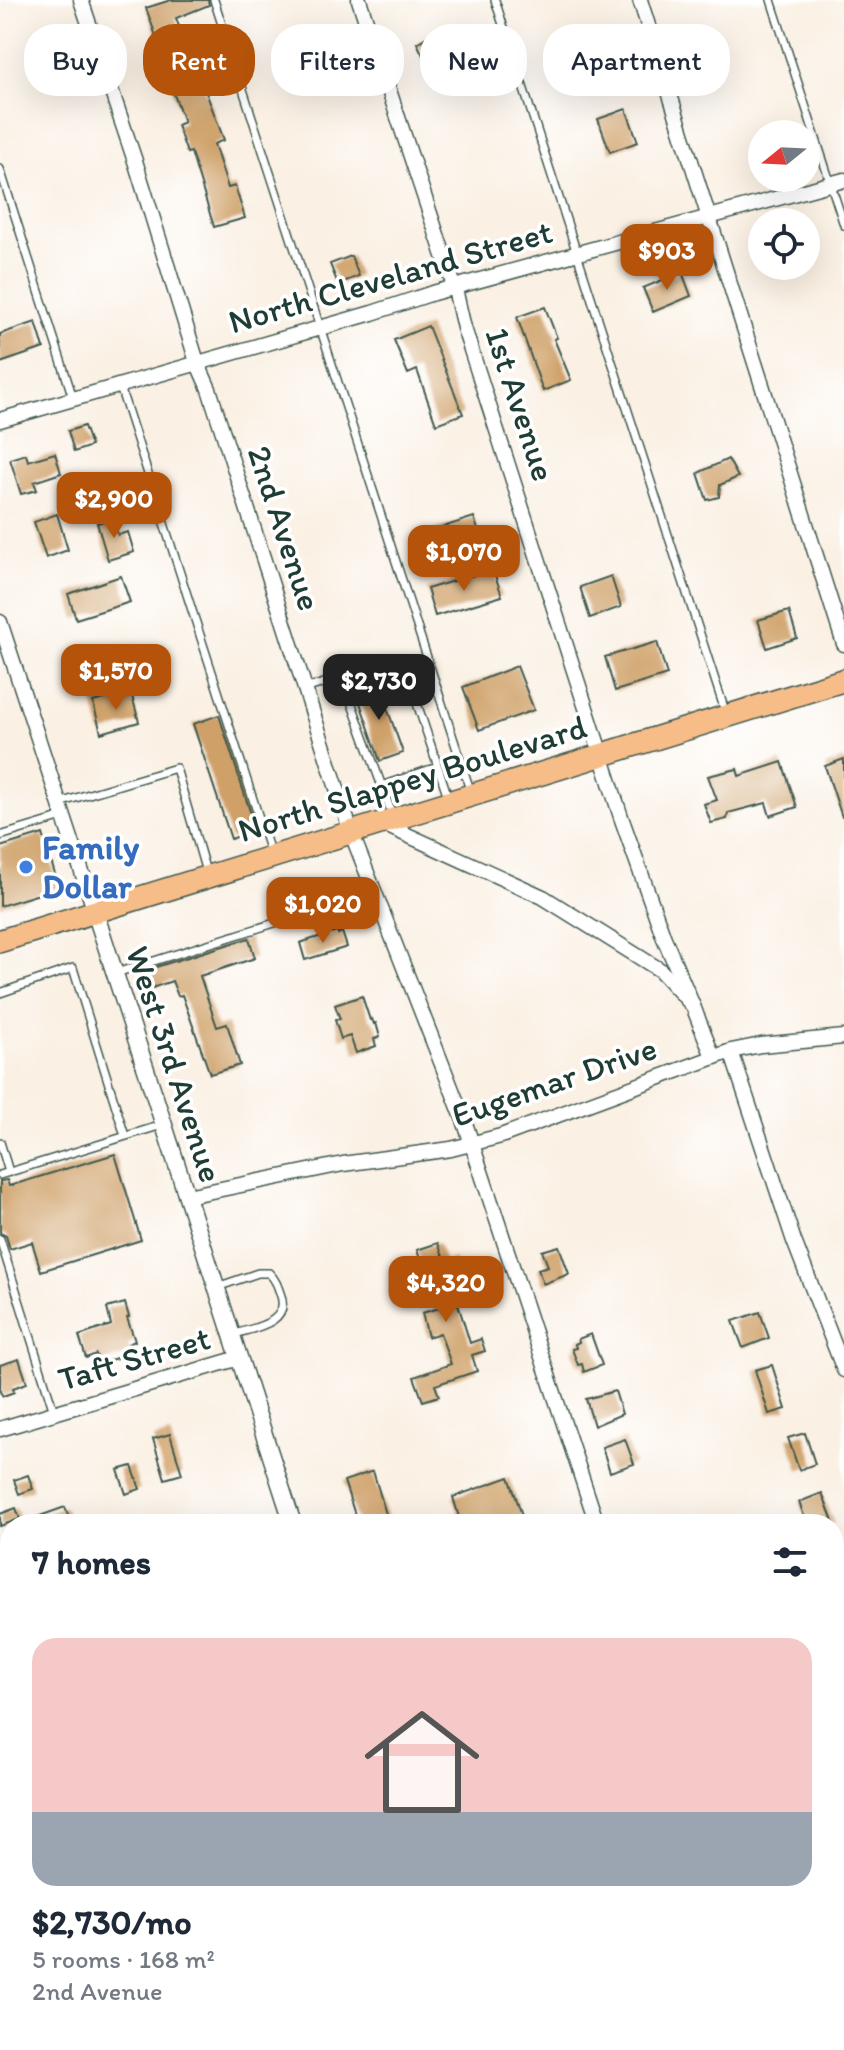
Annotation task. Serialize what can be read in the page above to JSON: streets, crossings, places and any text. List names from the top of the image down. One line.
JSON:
{"streets":{"main road":["North Slappey Boulevard"],"street":["North Cleveland Street","1st Avenue","2nd Avenue","West 3rd Avenue","Eugemar Drive","Taft Street"]},"crossings":[["North Cleveland Street","1st Avenue"],["North Cleveland Street","2nd Avenue"],["1st Avenue","North Slappey Boulevard"],["1st Avenue","Eugemar Drive"],["2nd Avenue","North Slappey Boulevard"],["2nd Avenue","Eugemar Drive"],["North Slappey Boulevard","West 3rd Avenue"],["West 3rd Avenue","Eugemar Drive"],["West 3rd Avenue","Taft Street"]],"places":["Family Dollar"],"north":"left","page":{"chip":["Buy","Rent","Filters","New","Apartment"],"price":["$903","$2,900","$1,070","$1,570","$2,730","$1,020","$4,320"],"heading":"7 homes","list":[{"name":"$2,730/mo","note":"5 rooms · 168 m² · 2nd Avenue"}]}}
